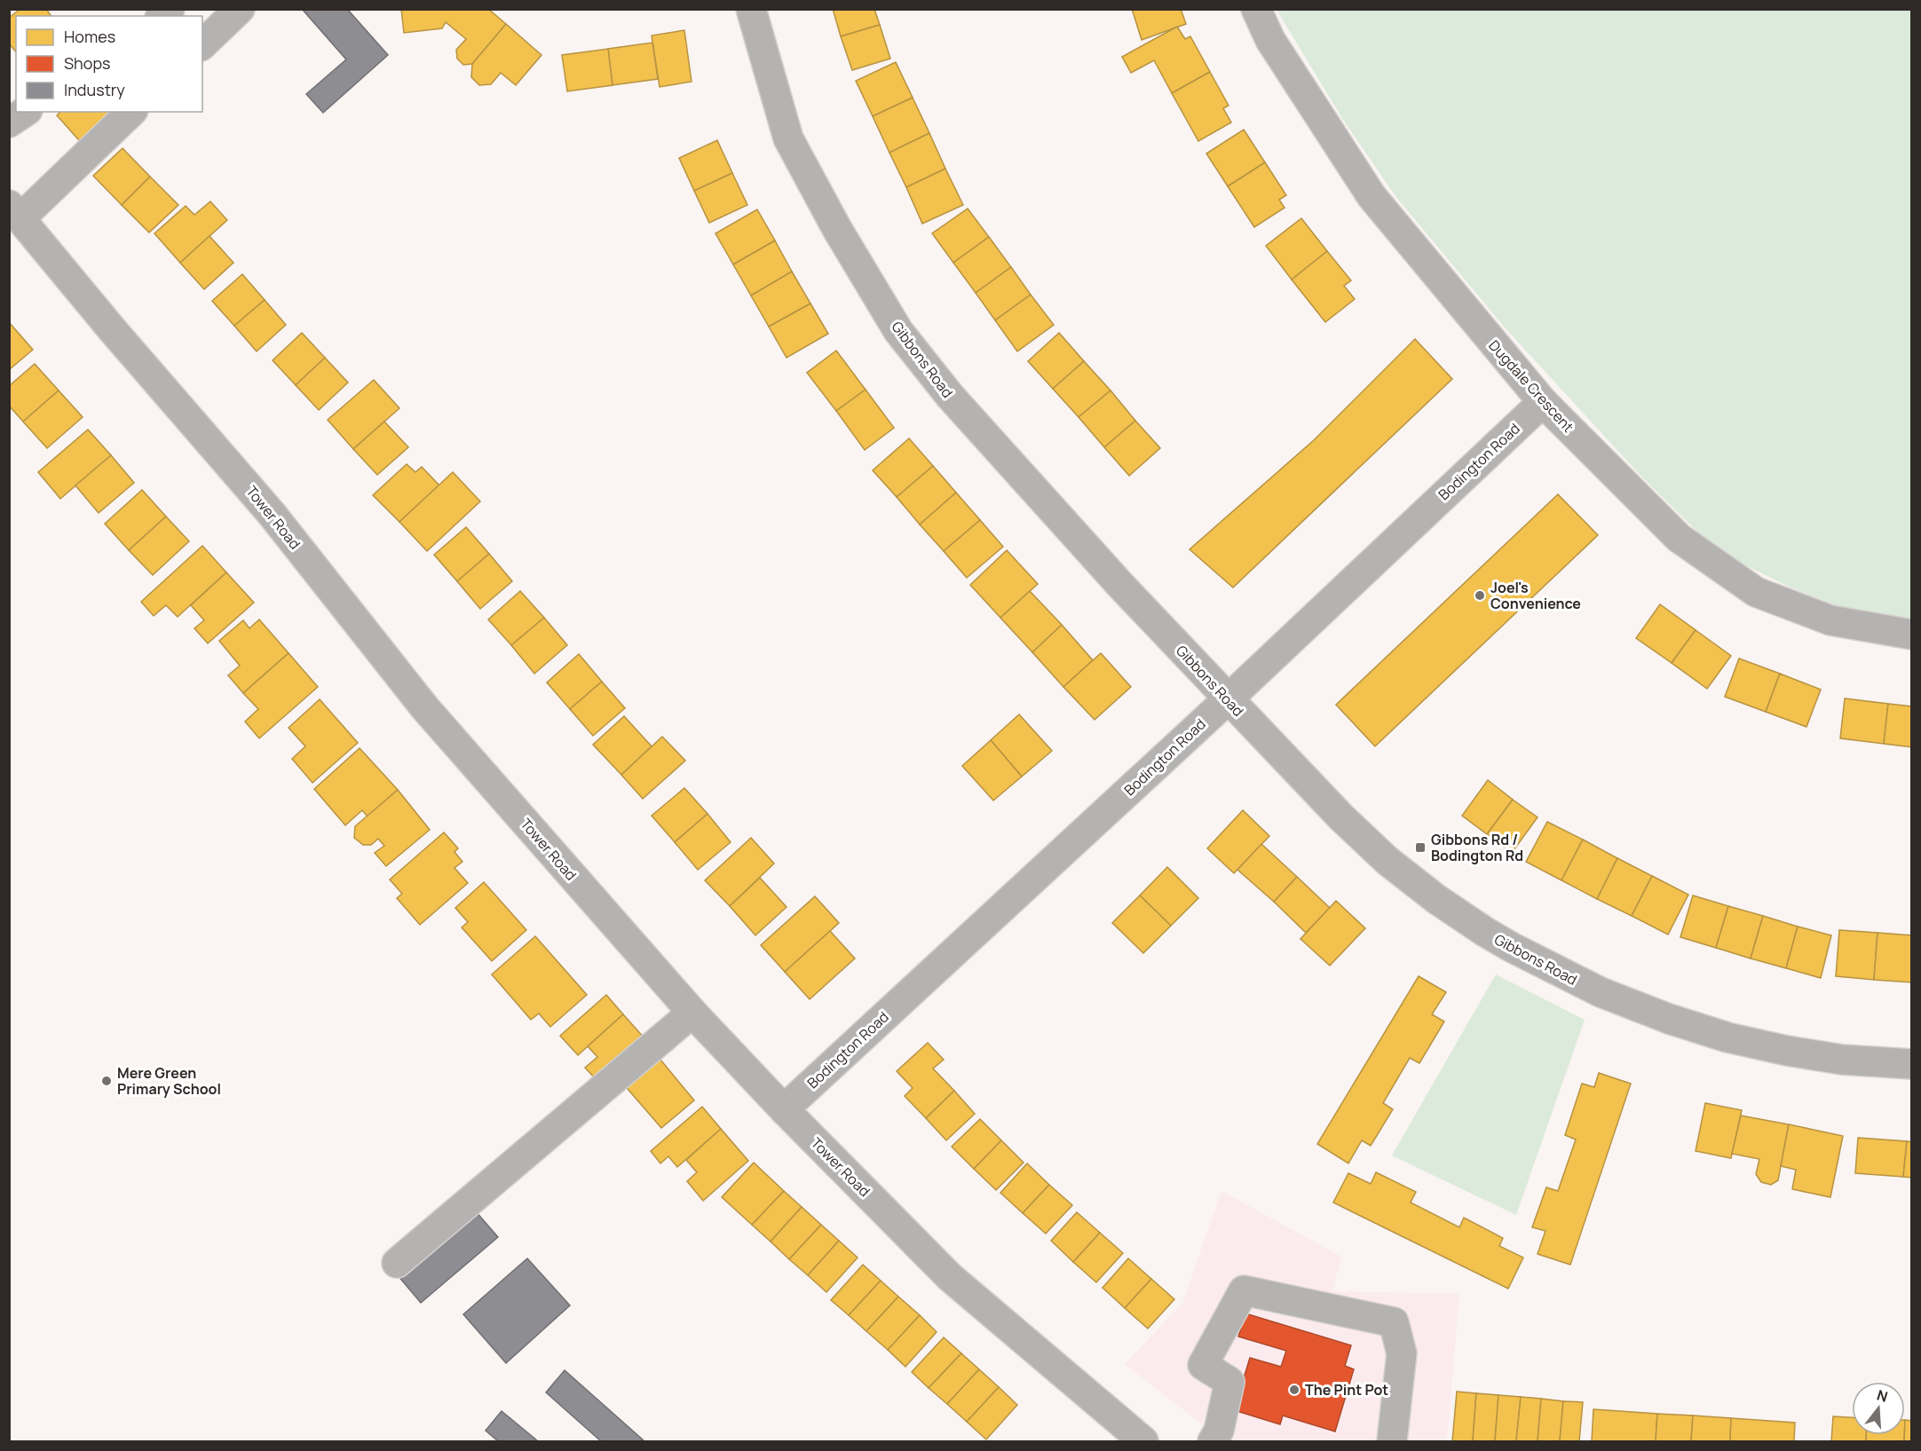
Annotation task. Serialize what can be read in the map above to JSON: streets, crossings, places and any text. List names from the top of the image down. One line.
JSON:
{"streets":{"street":["Gibbons Road","Dugdale Crescent","Bodington Road","Tower Road"]},"crossings":[["Gibbons Road","Bodington Road"],["Dugdale Crescent","Bodington Road"],["Bodington Road","Tower Road"]],"places":{"other":["Joel's Convenience","Mere Green Primary School","The Pint Pot"],"transit":["Gibbons Rd / Bodington Rd"]},"legend":["Homes","Shops","Industry"],"north":"top"}
